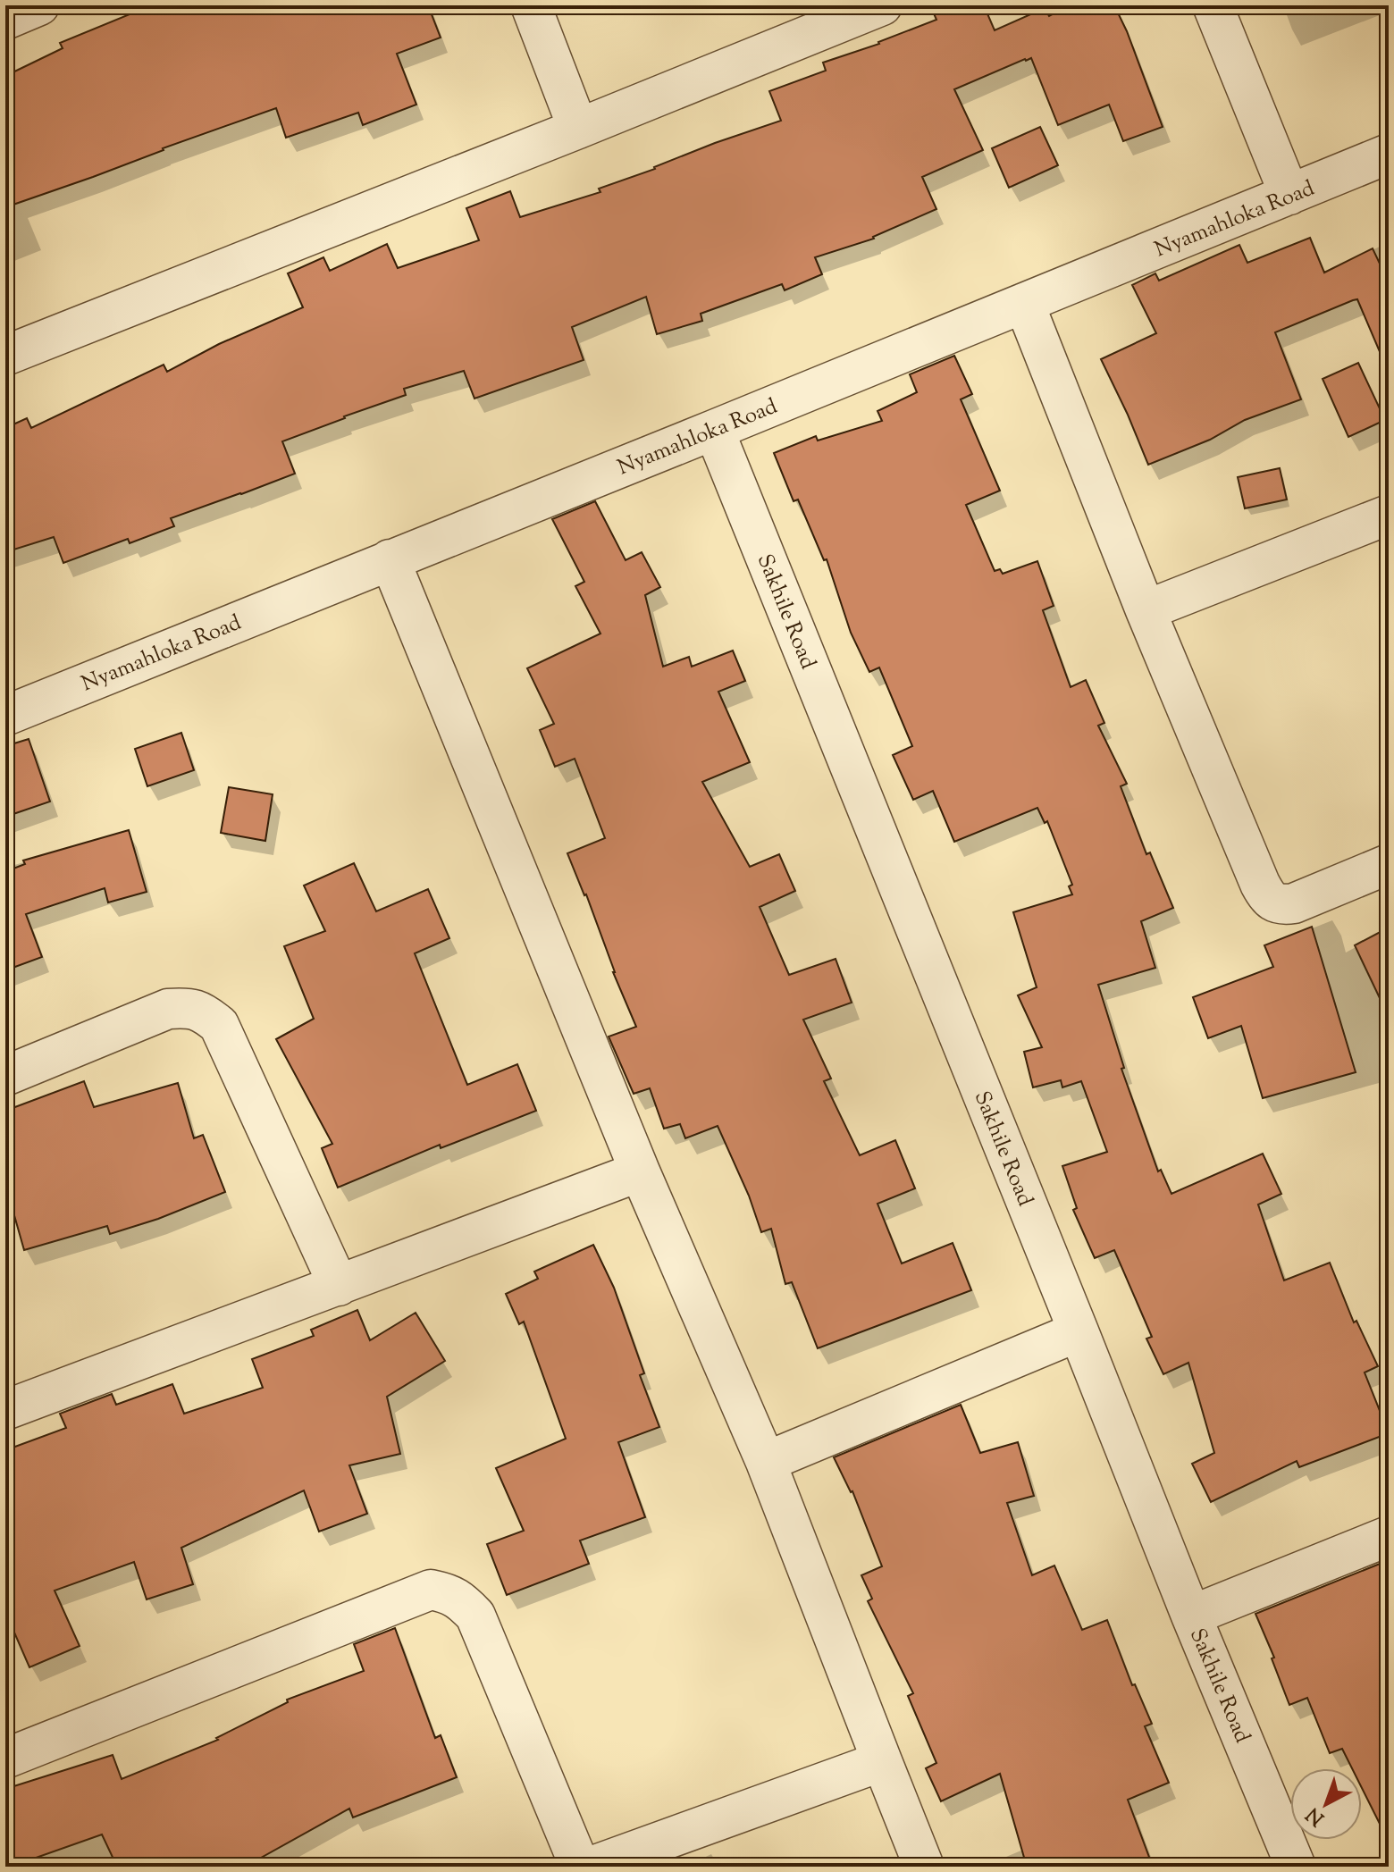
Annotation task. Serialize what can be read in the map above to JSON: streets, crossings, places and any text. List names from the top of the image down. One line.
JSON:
{"streets":{"street":["Nyamahloka Road","Sakhile Road"]},"crossings":[["Nyamahloka Road","Sakhile Road"]],"north":"bottom left"}
